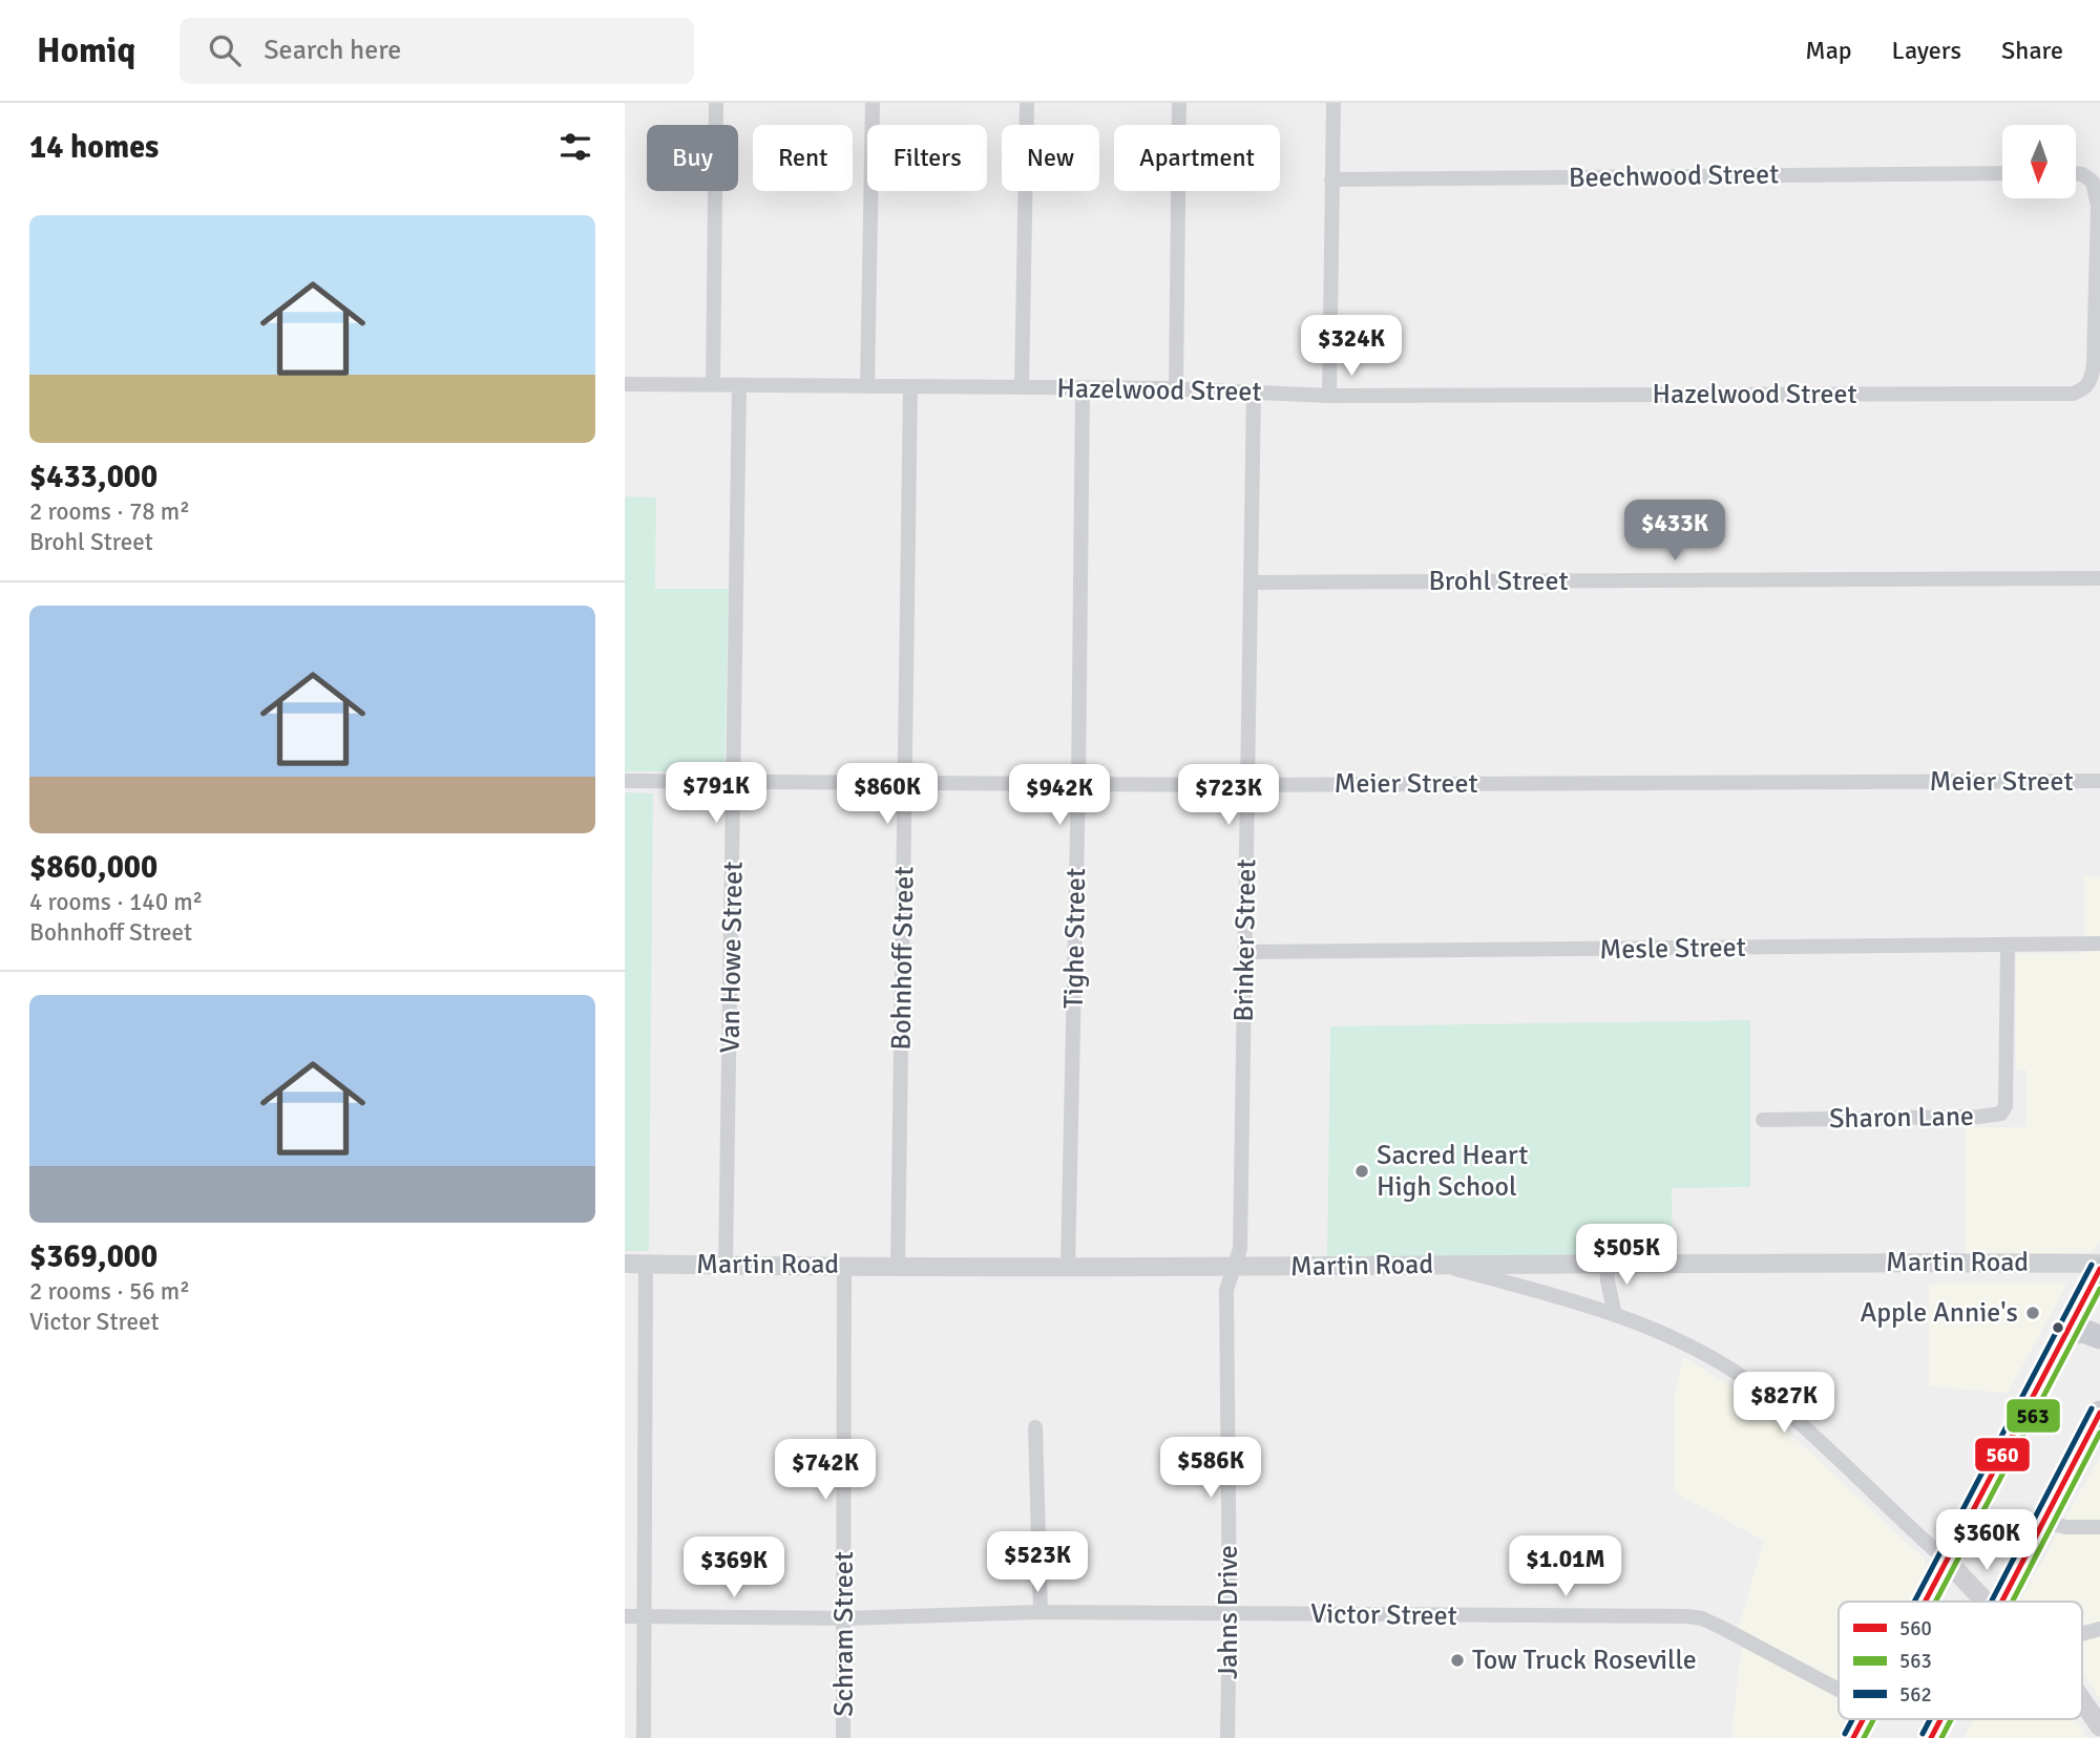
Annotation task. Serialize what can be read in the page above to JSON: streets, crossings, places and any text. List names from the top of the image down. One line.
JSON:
{"streets":{"street":["Beechwood Street","Hazelwood Street","Brohl Street","Meier Street","Tighe Street","Brinker Street","Mesle Street","Van Howe Street","Bohnhoff Street","Sharon Lane","Martin Road","Jahns Drive","Victor Street","Schram Street"]},"crossings":[["Hazelwood Street","Tighe Street"],["Hazelwood Street","Brinker Street"],["Hazelwood Street","Van Howe Street"],["Hazelwood Street","Bohnhoff Street"],["Brohl Street","Brinker Street"],["Meier Street","Tighe Street"],["Meier Street","Brinker Street"],["Meier Street","Van Howe Street"],["Meier Street","Bohnhoff Street"],["Tighe Street","Martin Road"],["Brinker Street","Mesle Street"],["Brinker Street","Martin Road"],["Brinker Street","Jahns Drive"],["Mesle Street","Sharon Lane"],["Van Howe Street","Martin Road"],["Bohnhoff Street","Martin Road"],["Martin Road","Jahns Drive"],["Martin Road","Schram Street"],["Jahns Drive","Victor Street"],["Victor Street","Schram Street"]],"places":["Sacred Heart High School","Apple Annie's","Tow Truck Roseville"],"lines":["transit line 562","transit line 560","transit line 563"],"legend":["560","563","562"],"north":"bottom","page":{"header":"Homiq","search":"Search here","nav":["Map","Layers","Share"],"heading":"14 homes","chip":["Buy","Rent","Filters","New","Apartment"],"list":[{"name":"$433,000","note":"2 rooms · 78 m² · Brohl Street"},{"name":"$860,000","note":"4 rooms · 140 m² · Bohnhoff Street"},{"name":"$369,000","note":"2 rooms · 56 m² · Victor Street"}],"price":["$324K","$433K","$791K","$860K","$942K","$723K","$505K","$827K","$586K","$742K","$360K","$523K","$1.01M","$369K"]}}
